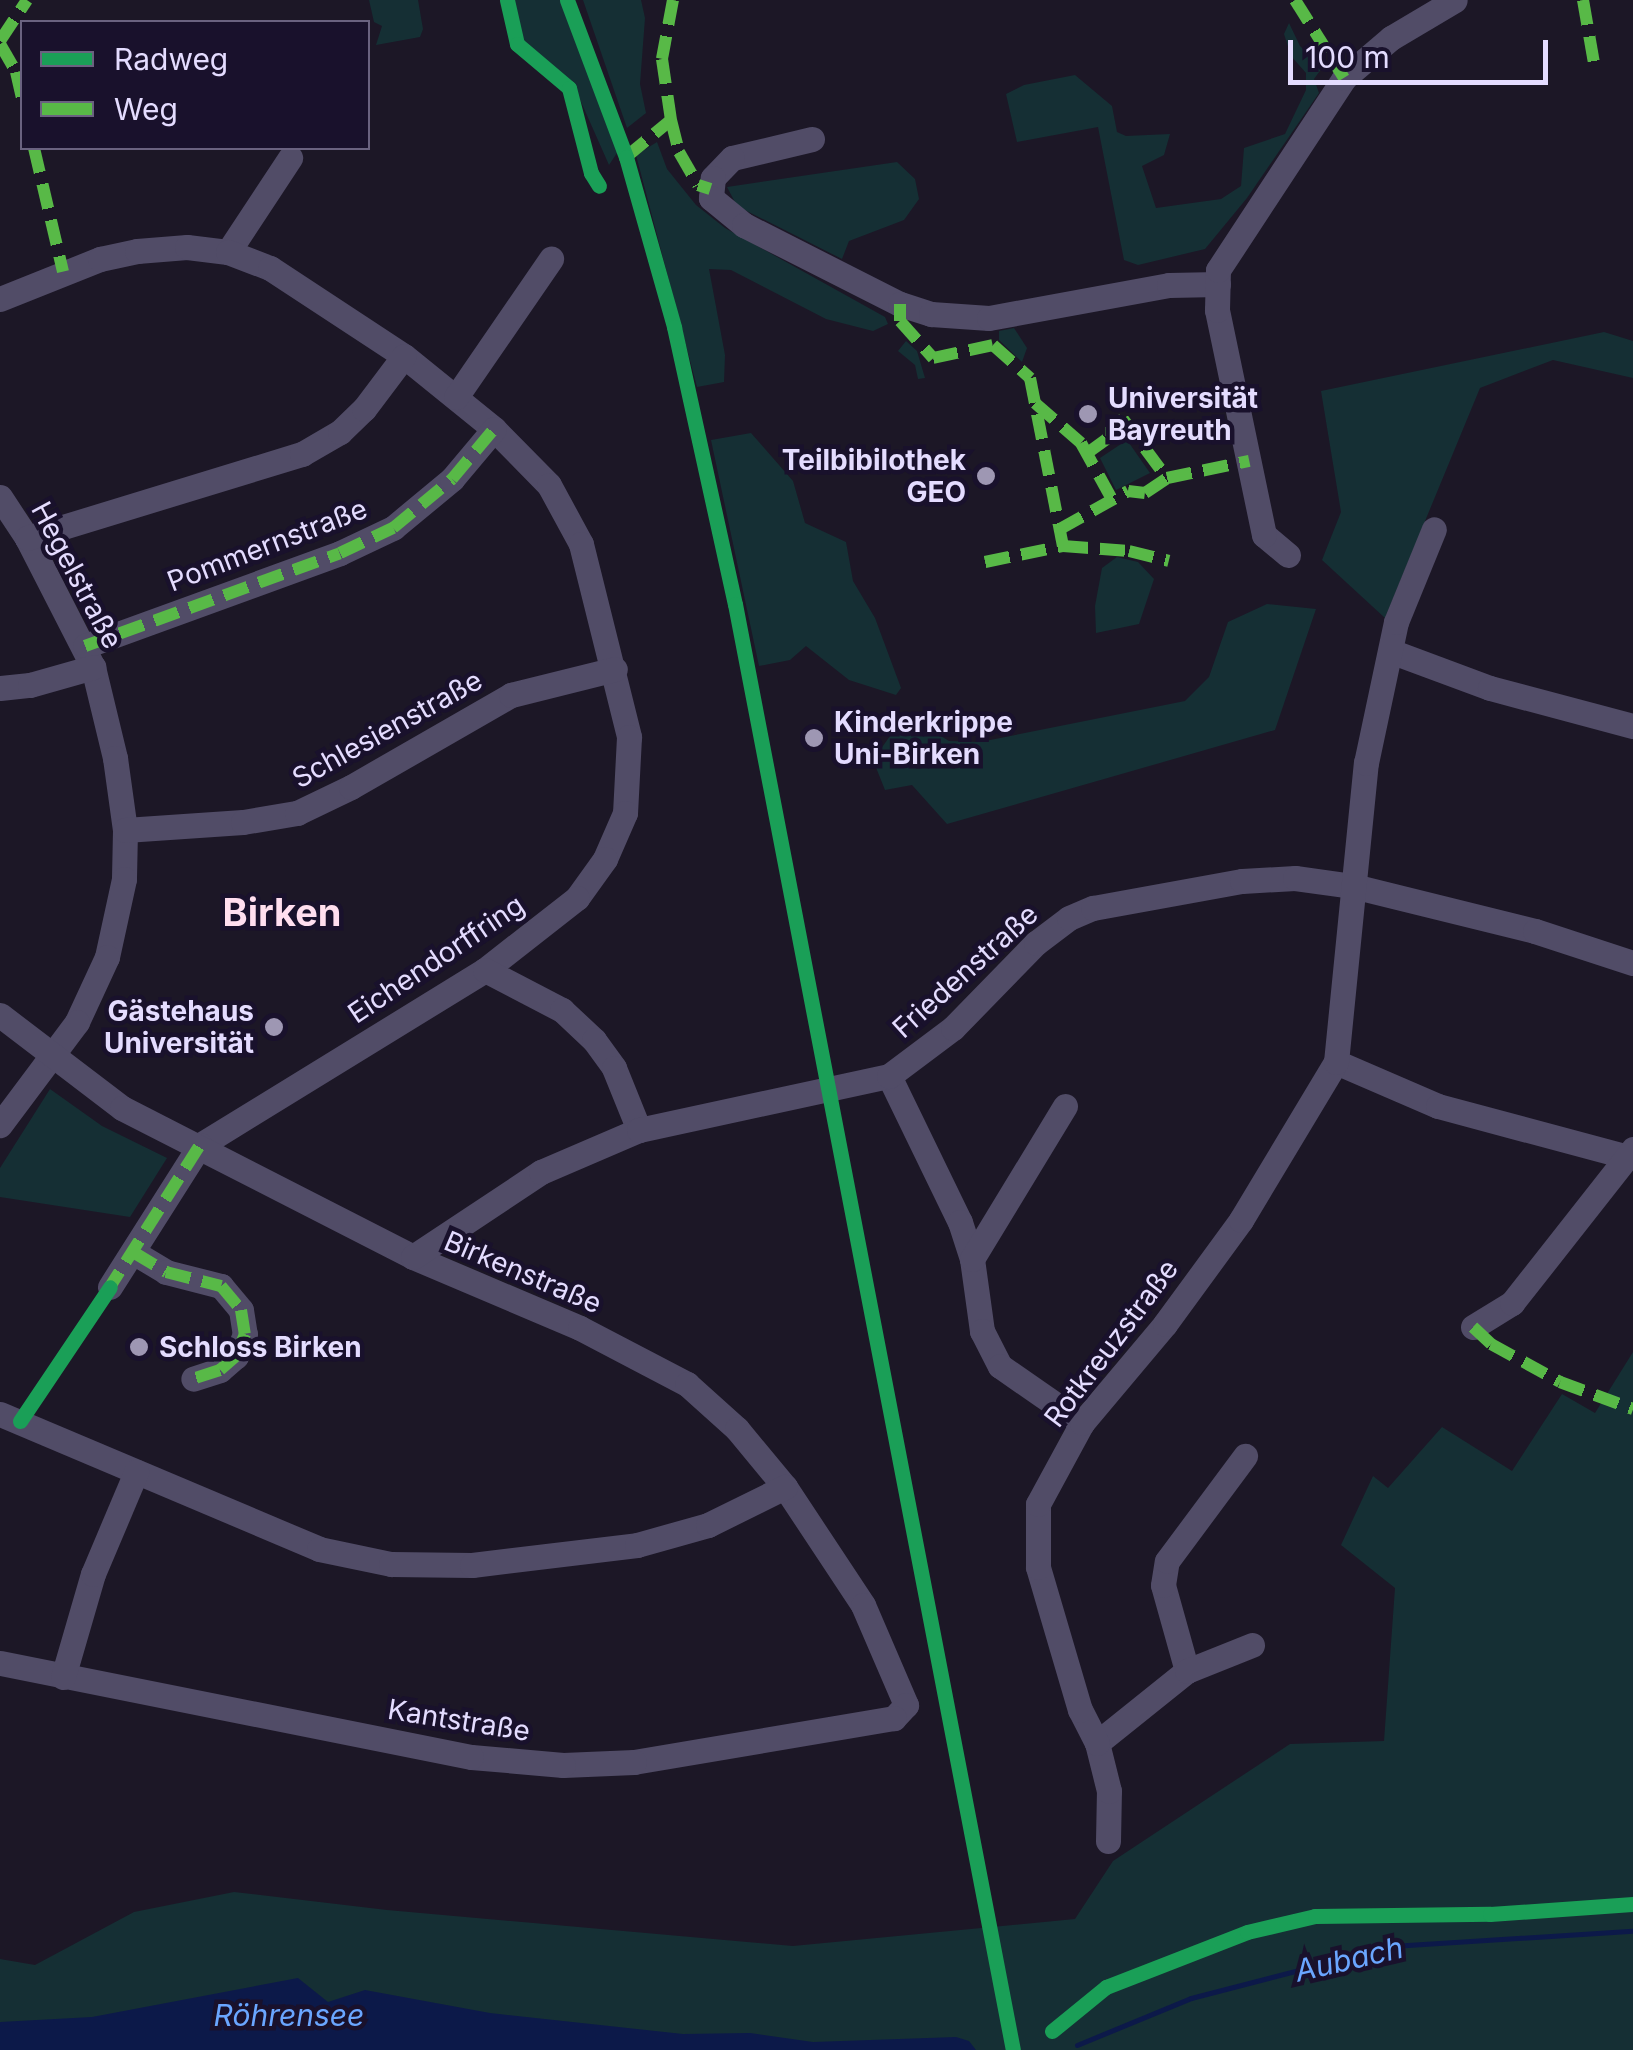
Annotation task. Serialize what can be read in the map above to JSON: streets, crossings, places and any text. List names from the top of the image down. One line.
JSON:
{"streets":{"street":["Pommernstraße","Hegelstraße","Schlesienstraße","Eichendorffring","Friedenstraße","Birkenstraße","Rotkreuzstraße","Kantstraße"]},"crossings":[["Pommernstraße","Hegelstraße"],["Pommernstraße","Eichendorffring"],["Hegelstraße","Schlesienstraße"],["Hegelstraße","Birkenstraße"],["Schlesienstraße","Eichendorffring"],["Eichendorffring","Birkenstraße"],["Friedenstraße","Birkenstraße"],["Friedenstraße","Rotkreuzstraße"],["Birkenstraße","Kantstraße"]],"districts":["Birken"],"water":["Aubach","Röhrensee"],"places":["Universität Bayreuth","Teilbibilothek GEO","Kinderkrippe Uni-Birken","Gästehaus Universität","Schloss Birken"],"legend":["Radweg","Weg"],"scale_bar":"100 m"}
